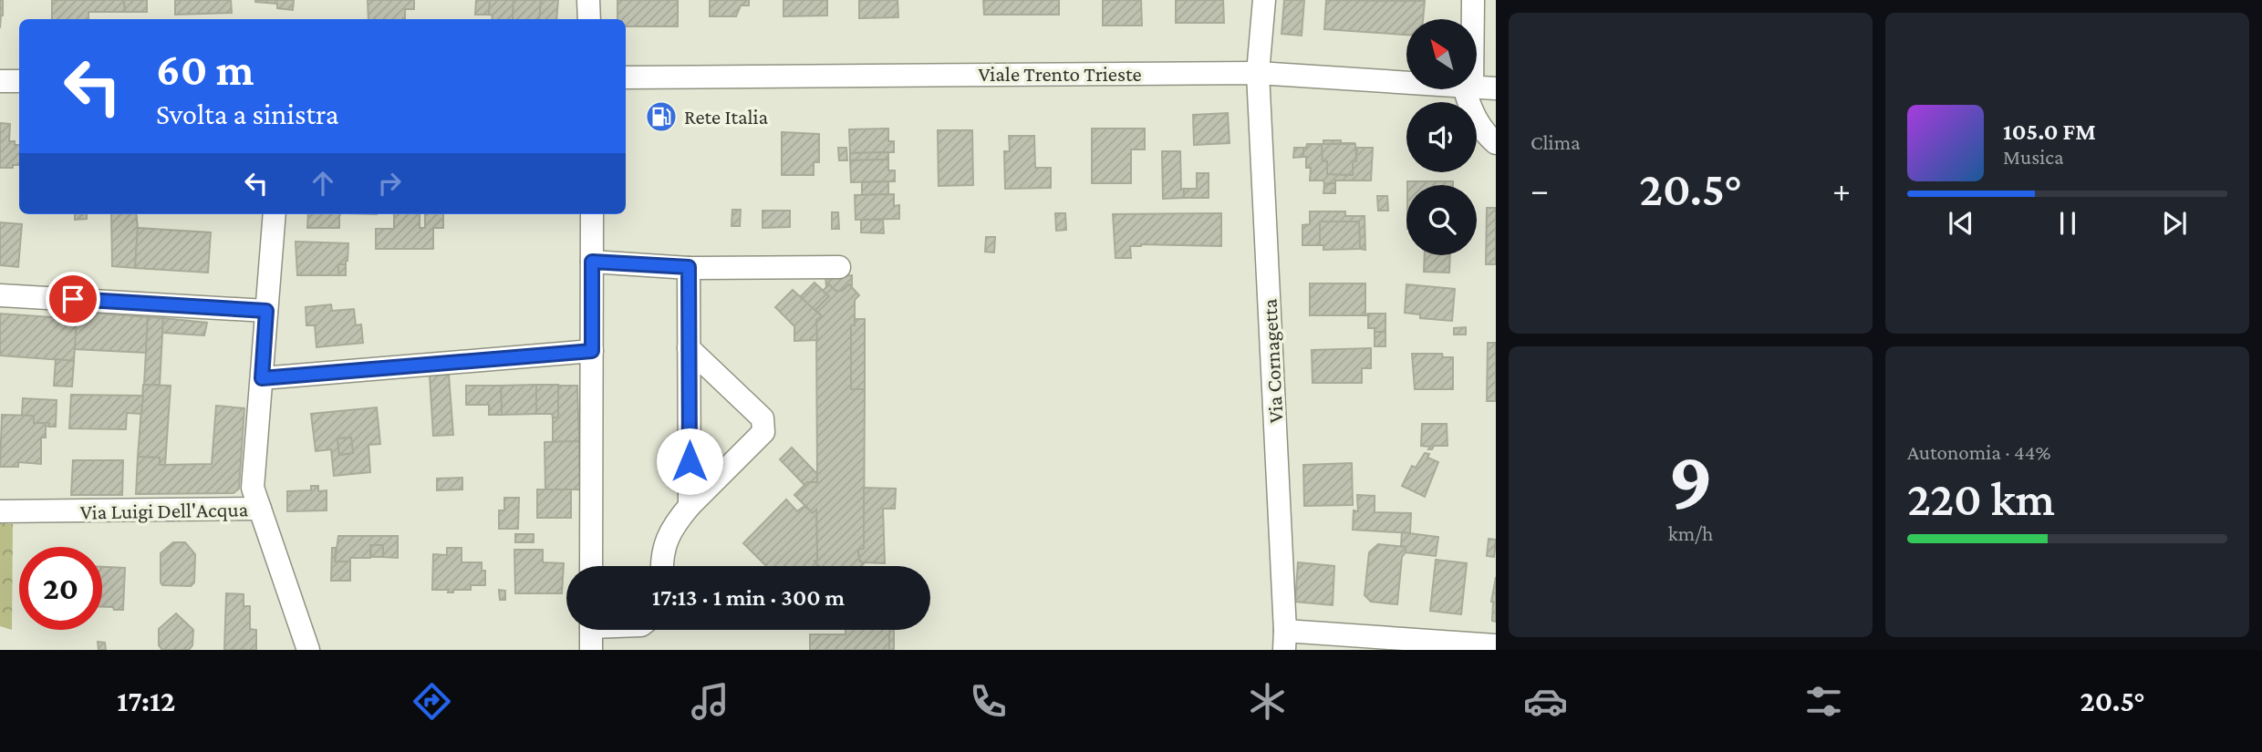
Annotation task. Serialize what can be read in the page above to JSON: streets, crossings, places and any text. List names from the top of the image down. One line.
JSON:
{"streets":{"street":["Viale Trento Trieste","Via Cornagetta","Via Luigi Dell'Acqua"]},"crossings":[["Viale Trento Trieste","Via Cornagetta"]],"places":{"fuel station":["Rete Italia"]},"north":"top left","page":{"tile":["Clima",["9","km/h"],["Autonomia · 44%","220 km"]],"turn":["60 m","Svolta a sinistra"],"song":["105.0 FM","Musica"],"heat":["−","20.5°","+"],"limit":"20","trip":"17:13 · 1 min · 300 m","tabs":["17:12","20.5°"]}}
